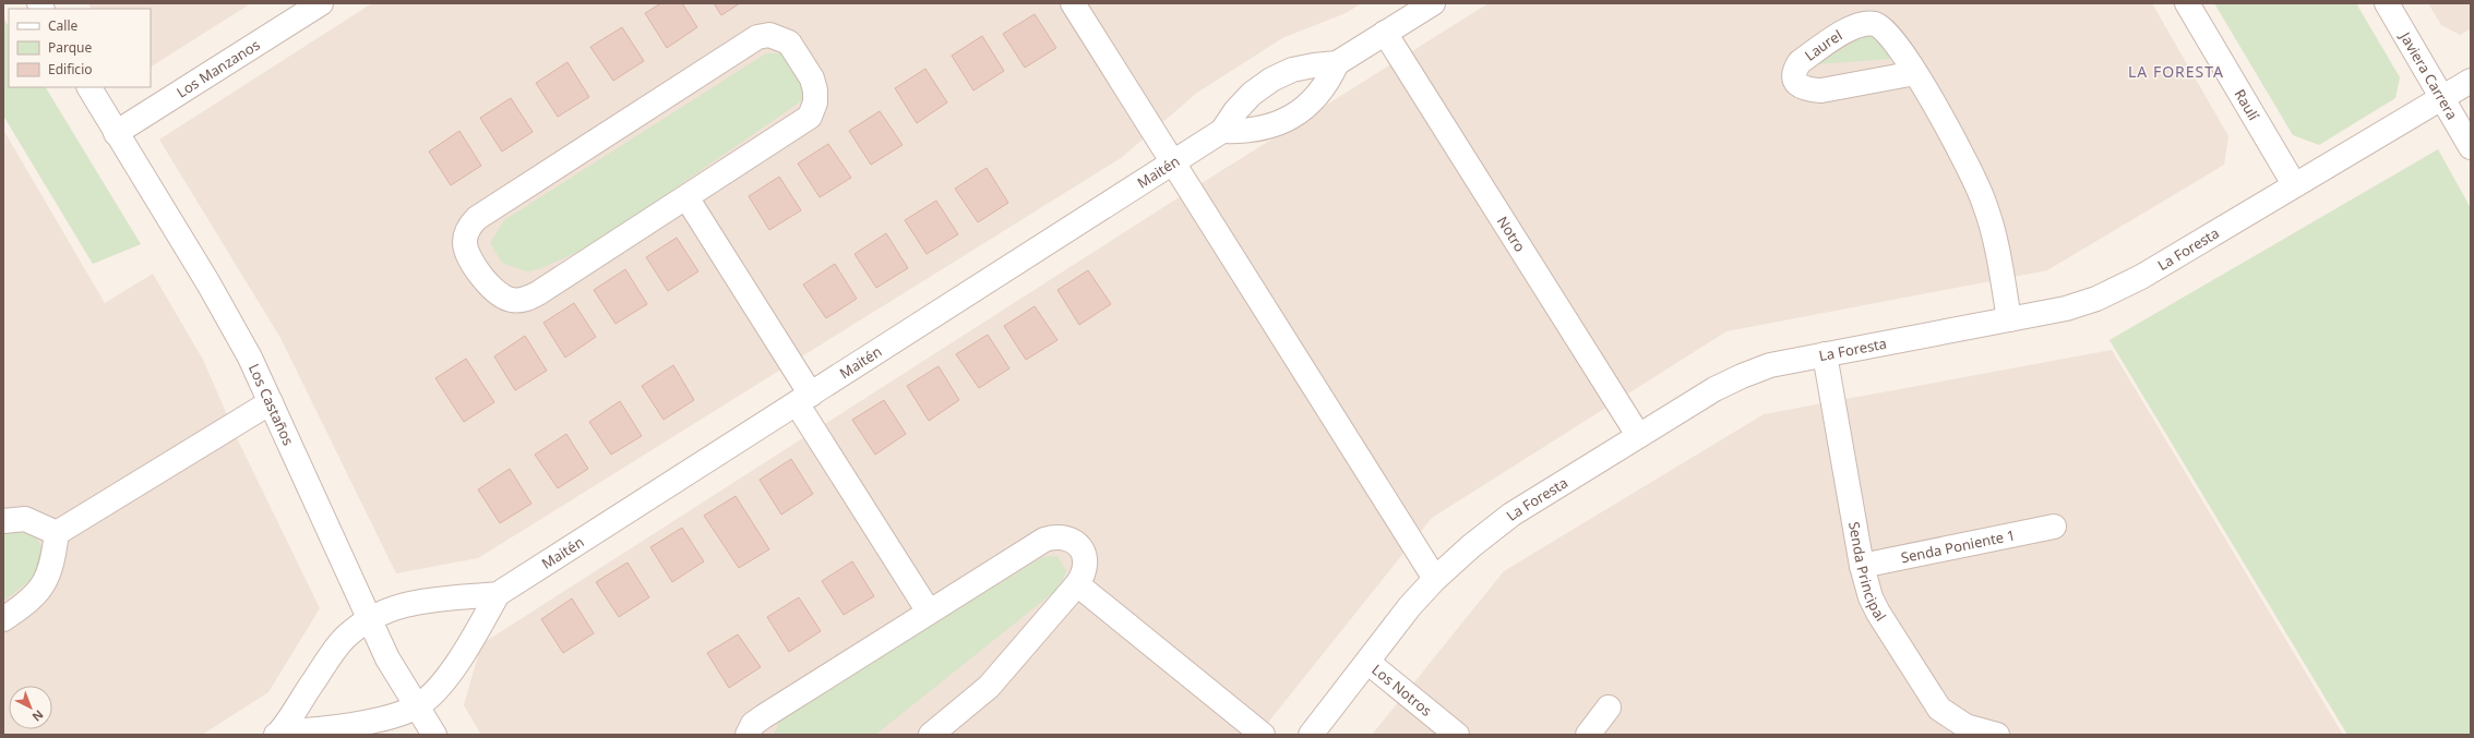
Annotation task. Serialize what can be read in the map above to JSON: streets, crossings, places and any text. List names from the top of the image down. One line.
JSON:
{"streets":{"street":["Los Manzanos","Javiera Carrera","Raulí","Maitén","Notro","La Foresta","Los Castaños","Senda Poniente 1","Senda Principal","Los Notros"]},"crossings":[["Los Manzanos","Los Castaños"],["Javiera Carrera","La Foresta"],["Raulí","La Foresta"],["Maitén","Notro"],["Maitén","Los Castaños"],["Notro","La Foresta"],["La Foresta","Senda Principal"],["La Foresta","Los Notros"],["Senda Poniente 1","Senda Principal"]],"districts":["LA FORESTA"],"legend":["Calle","Parque","Edificio"],"north":"bottom right"}
